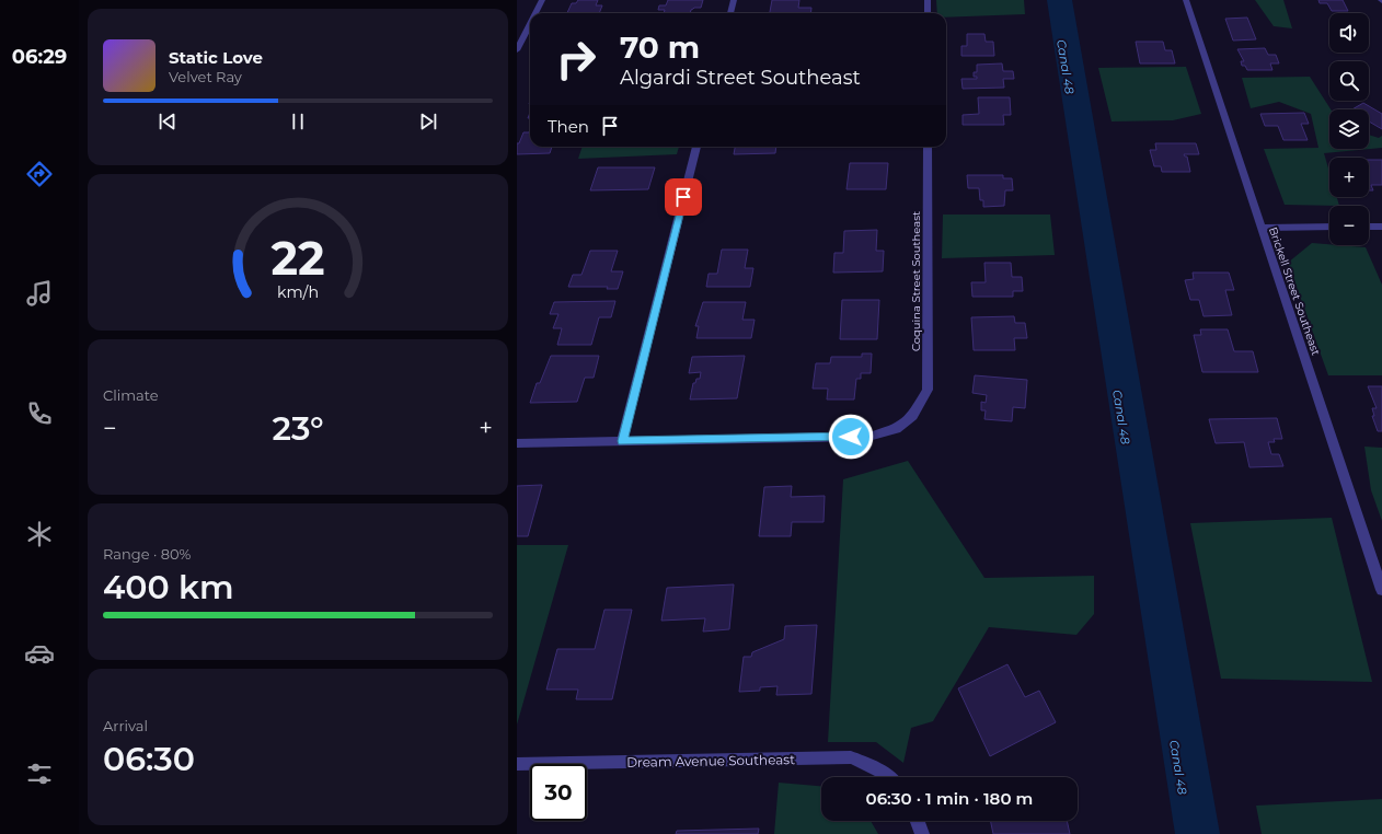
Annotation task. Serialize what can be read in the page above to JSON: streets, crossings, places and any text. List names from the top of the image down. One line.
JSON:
{"streets":{"street":["Coquina Street Southeast","Brickell Street Southeast","Dream Avenue Southeast"]},"water":["Canal 48"],"page":{"tabs":"06:29","map_buttons":["+","−"],"turn":["70 m","Algardi Street Southeast"],"song":["Static Love","Velvet Ray"],"then":"Then","tile":["Climate",["Range · 80%","400 km"],["Arrival","06:30"]],"heat":["−","23°","+"],"limit":"30","trip":"06:30 · 1 min · 180 m","gauge":["22","km/h"]}}
